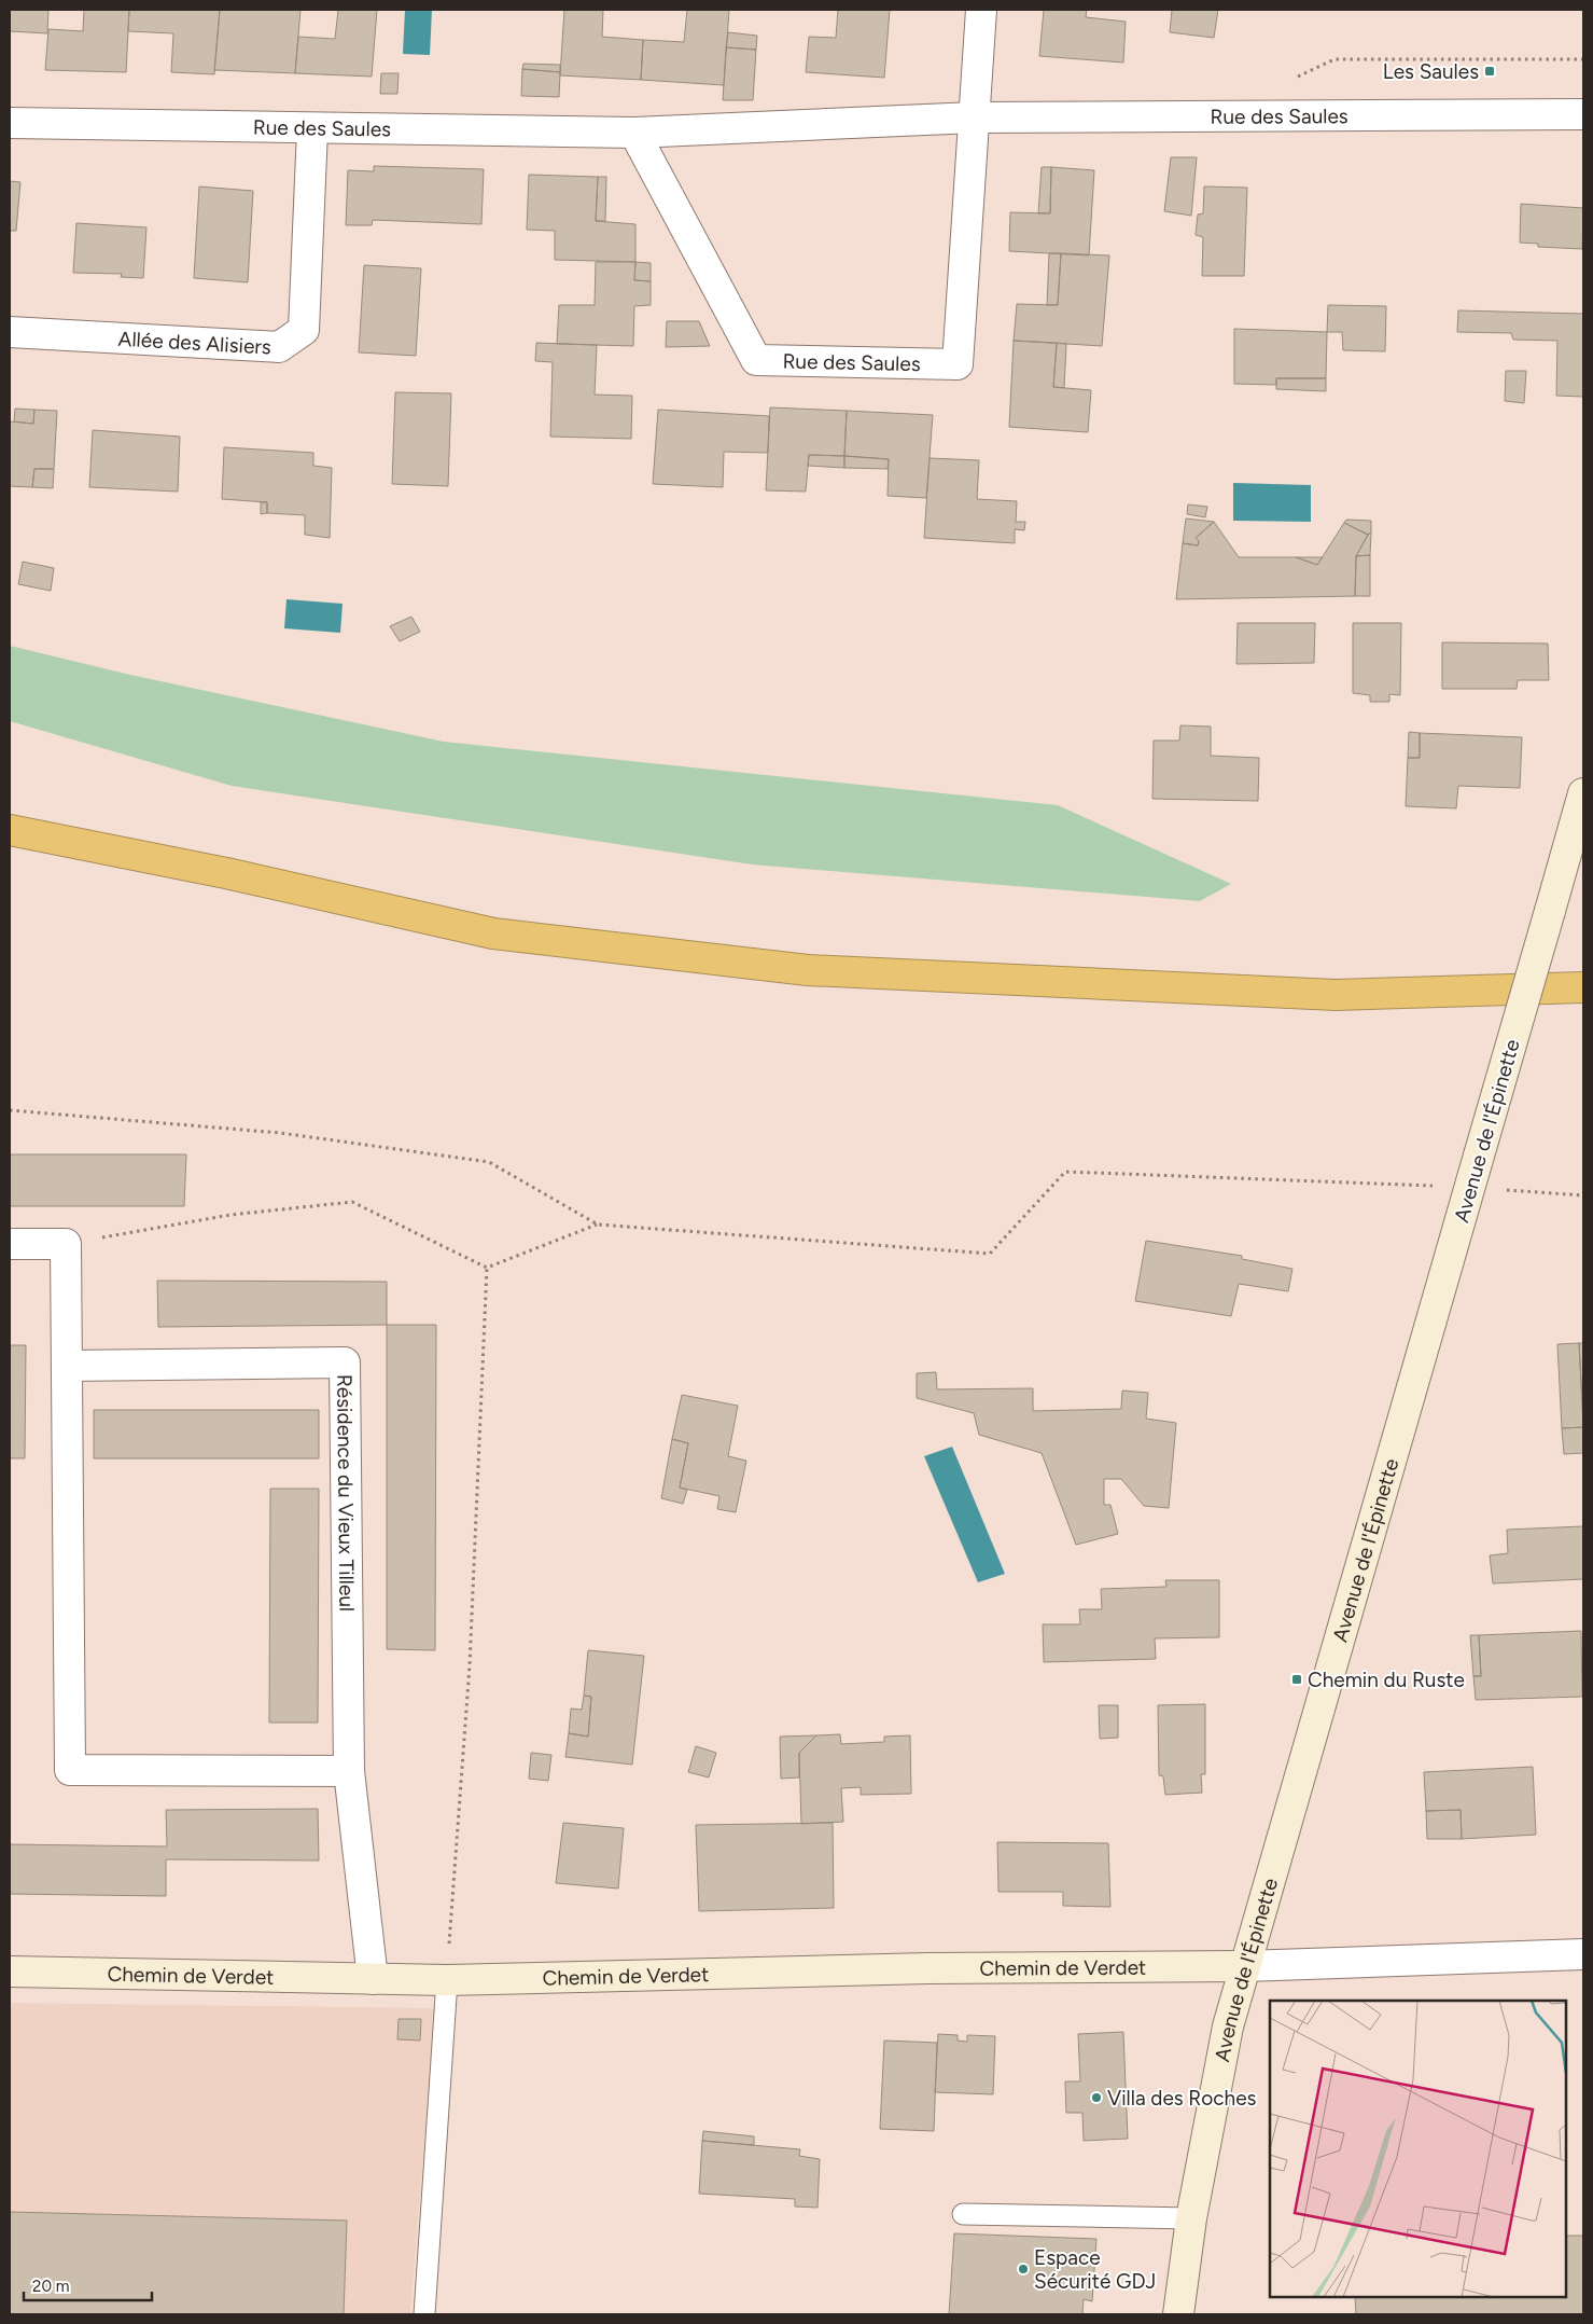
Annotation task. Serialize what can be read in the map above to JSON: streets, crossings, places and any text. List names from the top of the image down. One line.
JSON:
{"streets":{"street":["Rue des Saules","Allée des Alisiers","Avenue de l'Épinette","Résidence du Vieux Tilleul","Chemin de Verdet"]},"crossings":[["Rue des Saules","Allée des Alisiers"],["Avenue de l'Épinette","Chemin de Verdet"],["Résidence du Vieux Tilleul","Chemin de Verdet"]],"places":{"transit":["Les Saules","Chemin du Ruste"],"other":["Villa des Roches","Espace Sécurité GDJ"]},"scale_bar":"20 m"}
